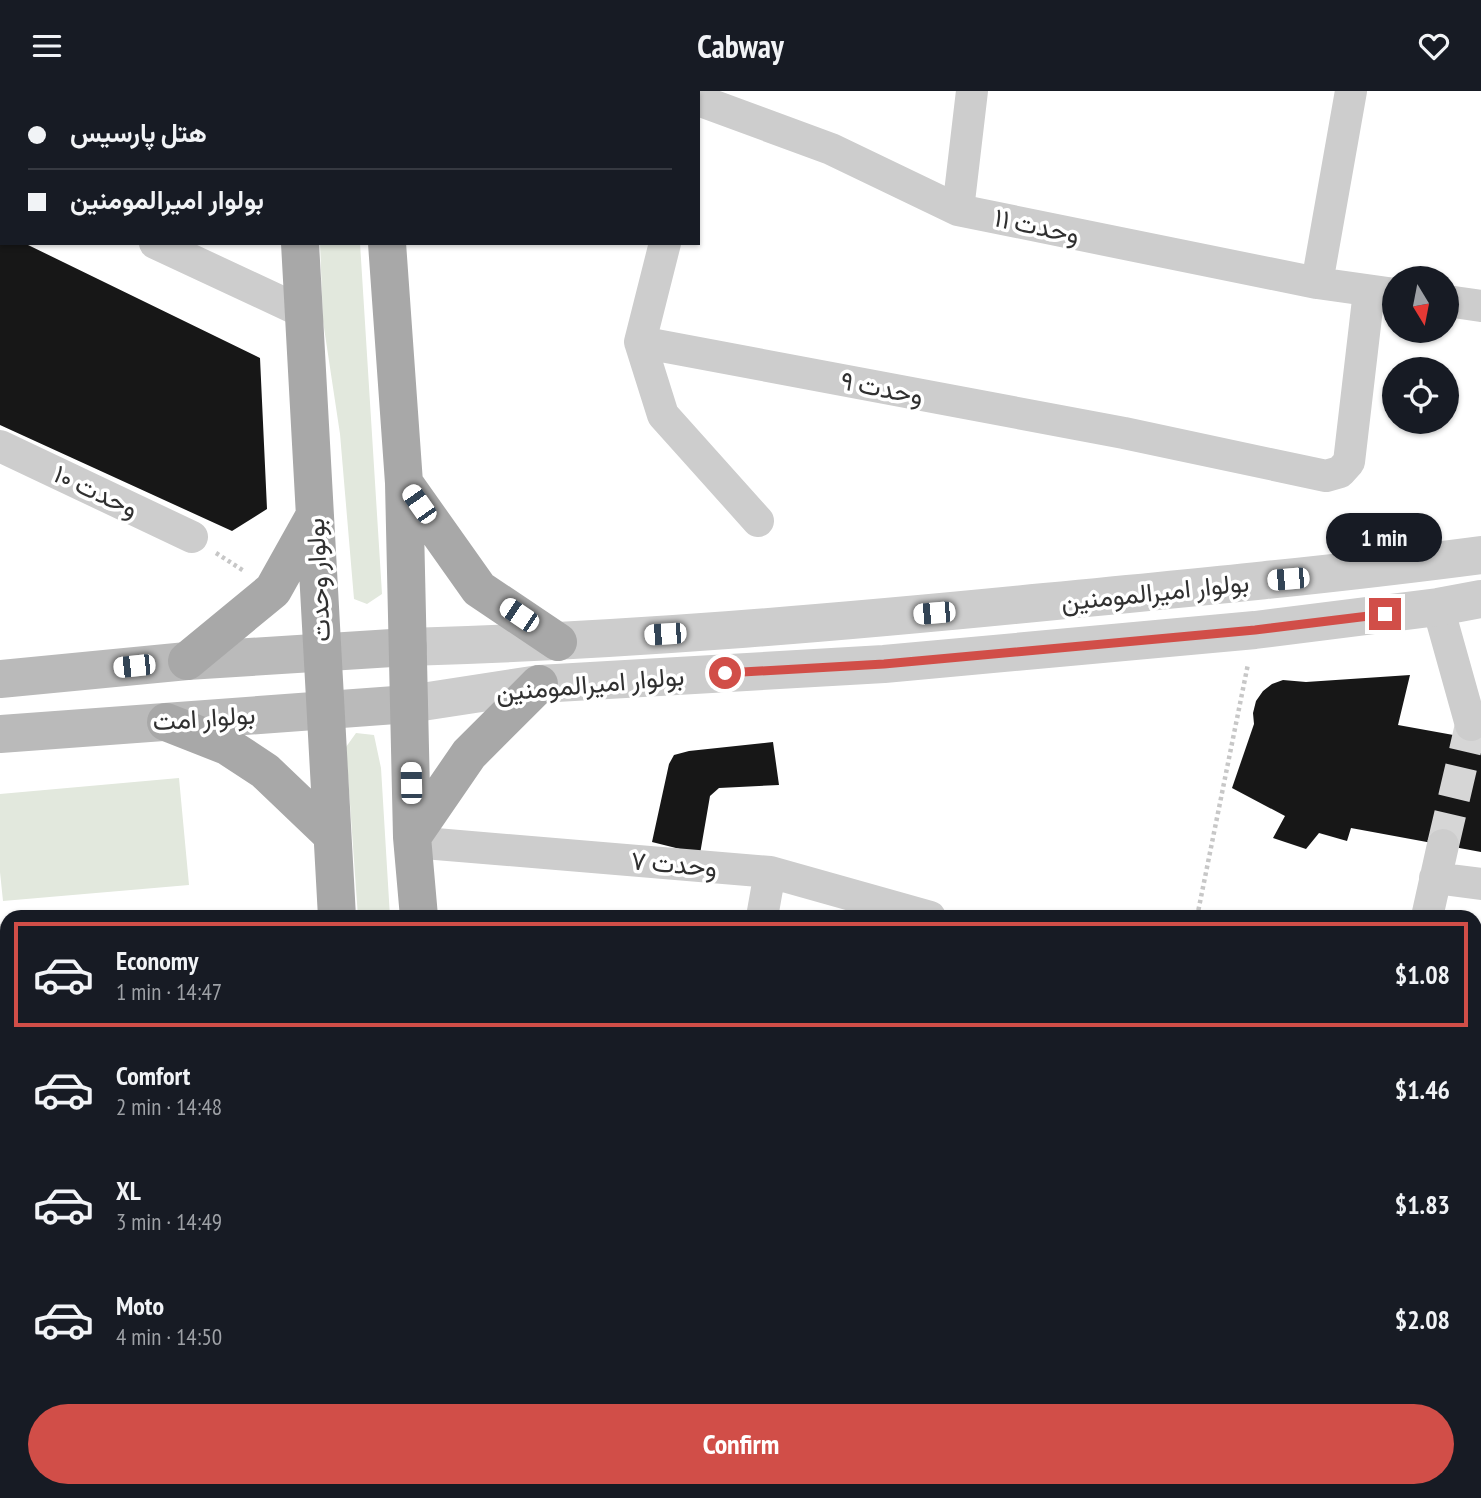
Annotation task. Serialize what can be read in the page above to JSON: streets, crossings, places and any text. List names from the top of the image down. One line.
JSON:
{"streets":{"main road":["بولوار وحدت","بولوار امت"],"street":["وحدت ۱۱","وحدت ۹","وحدت ۱۰","بولوار امیرالمومنین","وحدت ۷"]},"crossings":[["وحدت ۱۱","وحدت ۹"],["بولوار وحدت","بولوار امت"],["بولوار امیرالمومنین","بولوار امت"]],"north":"bottom","page":{"header":"Cabway","banner":["هتل پارسیس","بولوار امیرالمومنین"],"bubble":"1 min","list":[{"name":"Economy","note":"1 min · 14:47","value":"$1.08"},{"name":"Comfort","note":"2 min · 14:48","value":"$1.46"},{"name":"XL","note":"3 min · 14:49","value":"$1.83"},{"name":"Moto","note":"4 min · 14:50","value":"$2.08"}],"buttons":"Confirm"}}
